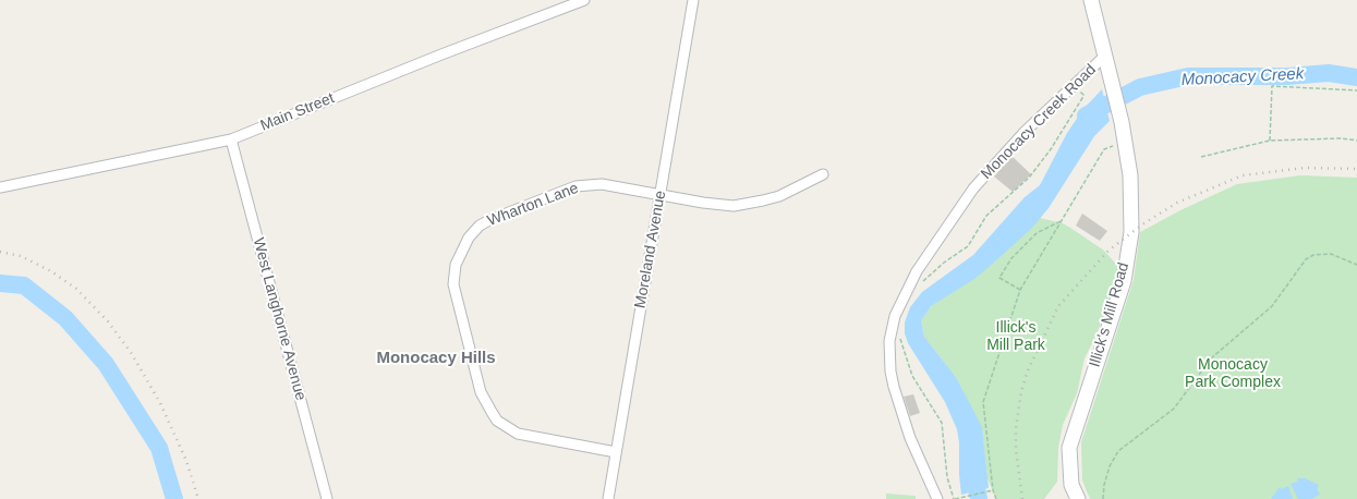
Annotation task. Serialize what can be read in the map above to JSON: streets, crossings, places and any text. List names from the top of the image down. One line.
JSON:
{"streets":{"street":["Main Street","Monocacy Creek Road","Wharton Lane","Moreland Avenue","Illick's Mill Road","West Langhorne Avenue"]},"crossings":[["Main Street","West Langhorne Avenue"],["Monocacy Creek Road","Illick's Mill Road"],["Wharton Lane","Moreland Avenue"]],"districts":["Monocacy Hills"],"water":["Monocacy Creek"],"parks":["Illick's Mill Park","Monocacy Park Complex"]}
